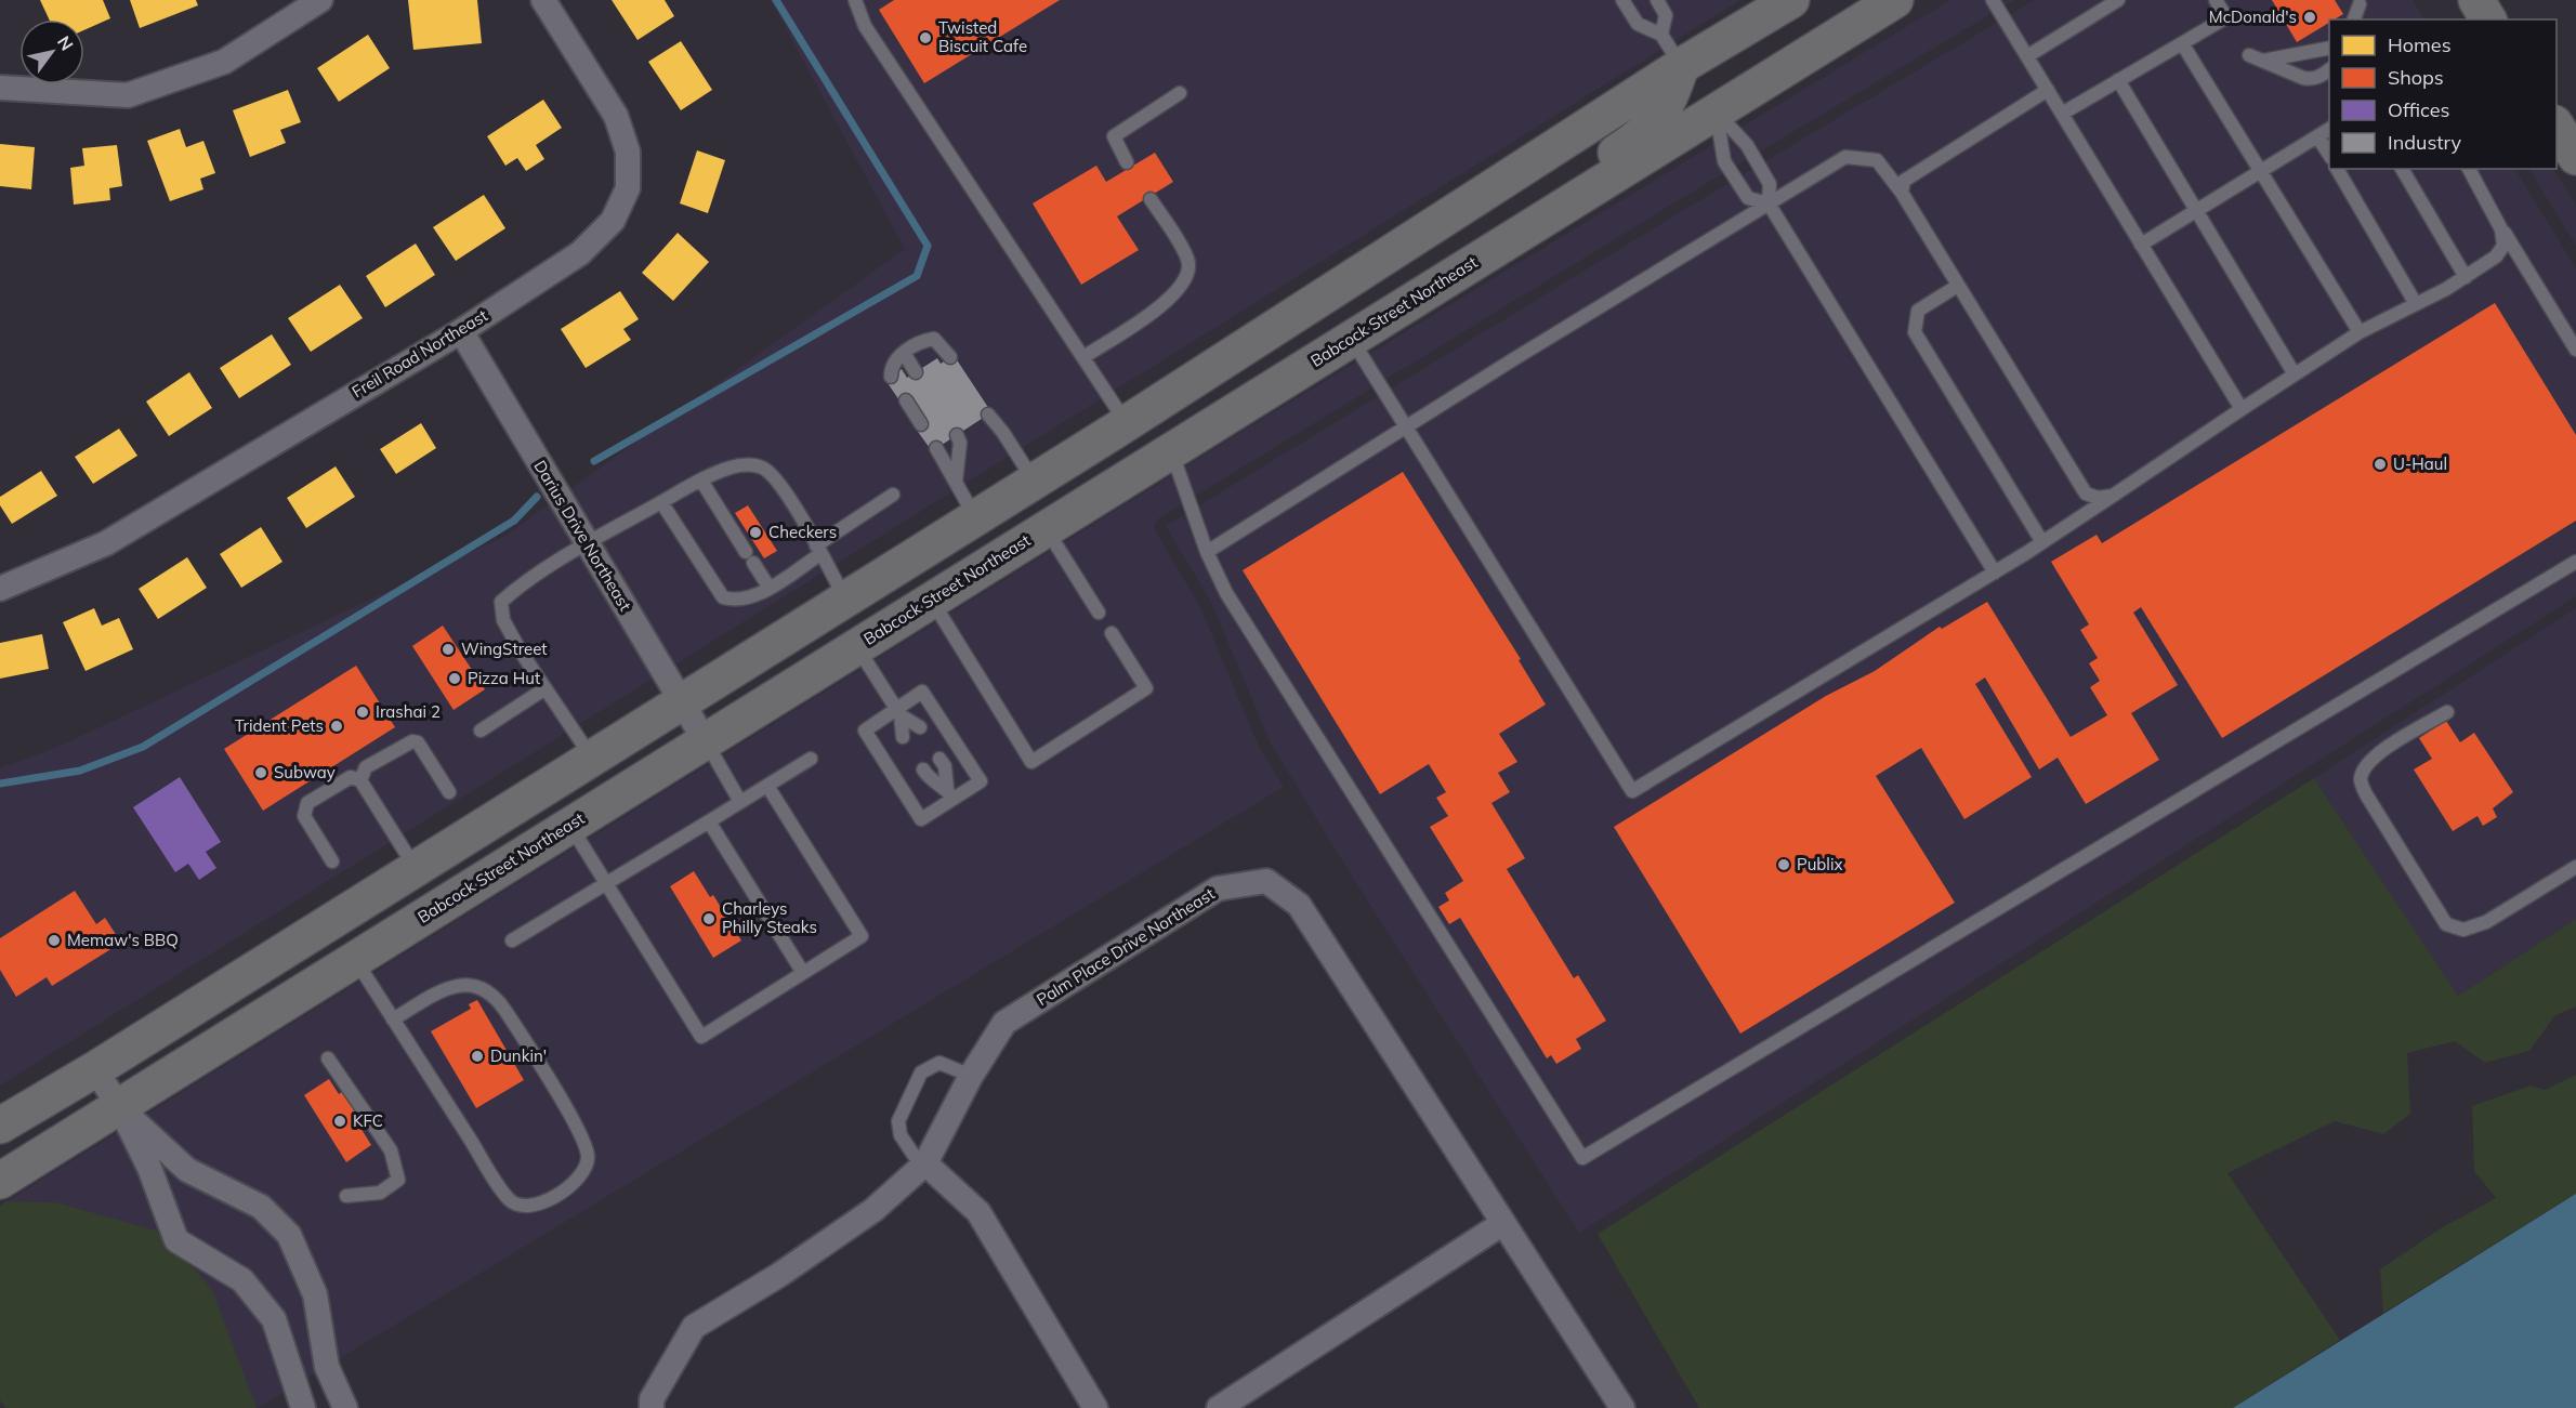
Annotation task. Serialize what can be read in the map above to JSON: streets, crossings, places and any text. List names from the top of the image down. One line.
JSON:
{"streets":{"main road":["Babcock Street Northeast"],"street":["Freil Road Northeast","Darius Drive Northeast","Palm Place Drive Northeast"]},"crossings":[["Babcock Street Northeast","Darius Drive Northeast"],["Freil Road Northeast","Darius Drive Northeast"]],"places":["McDonald's","Twisted Biscuit Cafe","U-Haul","Checkers","WingStreet","Pizza Hut","Irashai 2","Trident Pets","Subway","Publix","Charleys Philly Steaks","Memaw's BBQ","Dunkin'","KFC"],"legend":["Homes","Shops","Offices","Industry"],"north":"top right"}
